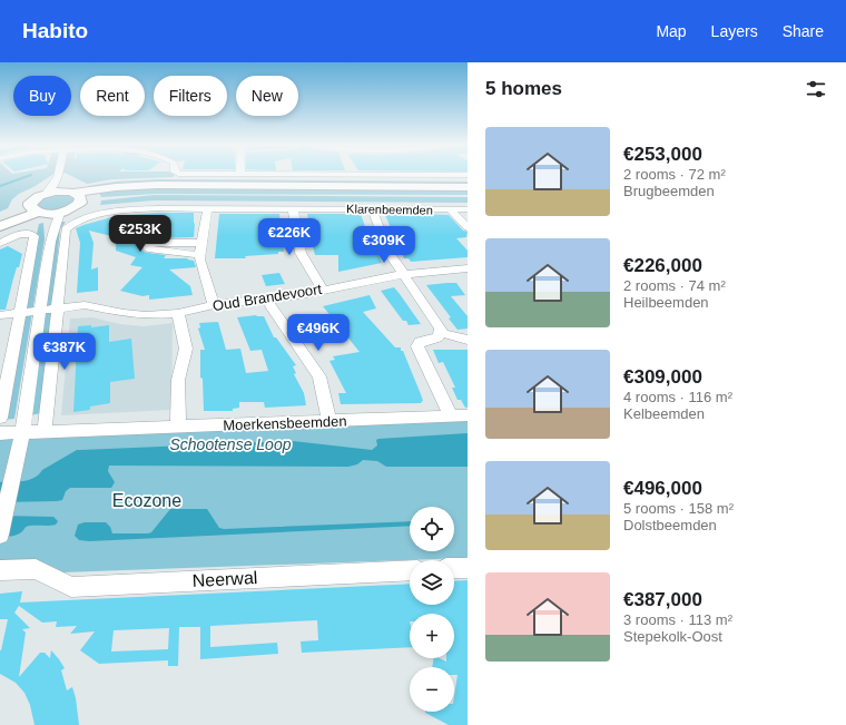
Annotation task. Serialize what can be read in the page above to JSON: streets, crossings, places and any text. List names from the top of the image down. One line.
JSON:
{"streets":{"street":["Klarenbeemden","Oud Brandevoort","Moerkensbeemden","Neerwal"]},"crossings":[["Klarenbeemden","Oud Brandevoort"]],"water":["Schootense Loop"],"parks":["Ecozone"],"page":{"header":"Habito","nav":["Map","Layers","Share"],"heading":"5 homes","chip":["Buy","Rent","Filters","New"],"list":[{"name":"€253,000","note":"2 rooms · 72 m² · Brugbeemden"},{"name":"€226,000","note":"2 rooms · 74 m² · Heilbeemden"},{"name":"€309,000","note":"4 rooms · 116 m² · Kelbeemden"},{"name":"€496,000","note":"5 rooms · 158 m² · Dolstbeemden"},{"name":"€387,000","note":"3 rooms · 113 m² · Stepekolk-Oost"}],"price":["€253K","€226K","€309K","€496K","€387K"],"map_buttons":["+","−"]}}
